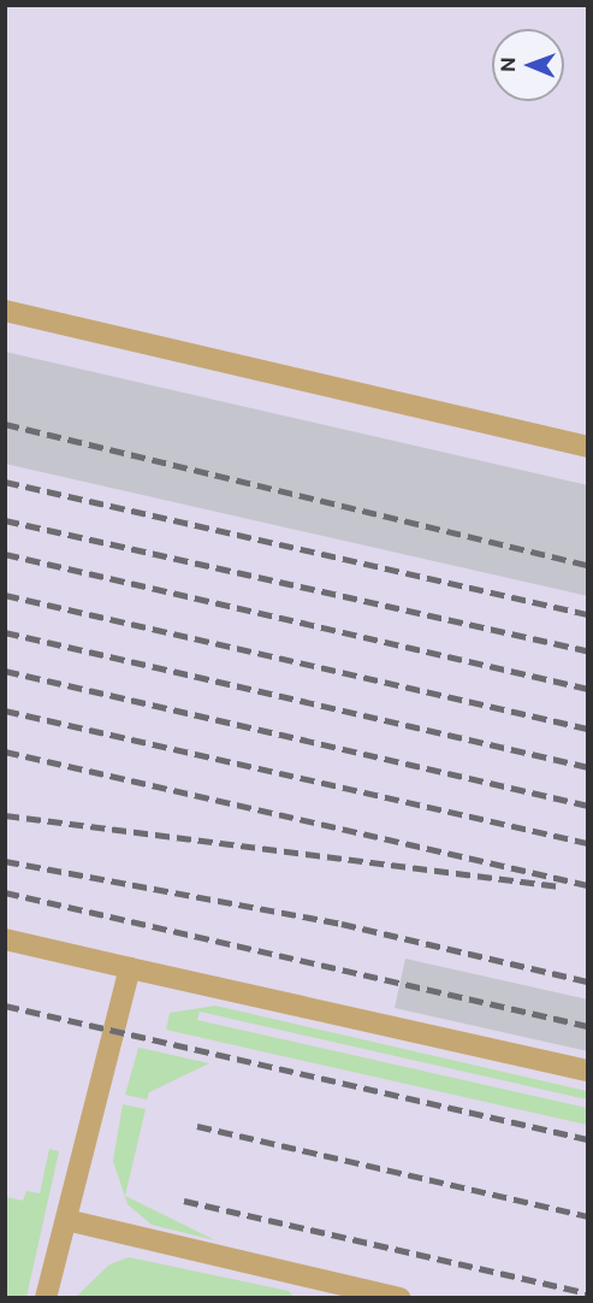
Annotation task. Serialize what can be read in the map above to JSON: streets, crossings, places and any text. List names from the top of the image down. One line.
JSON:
{"north":"left"}
